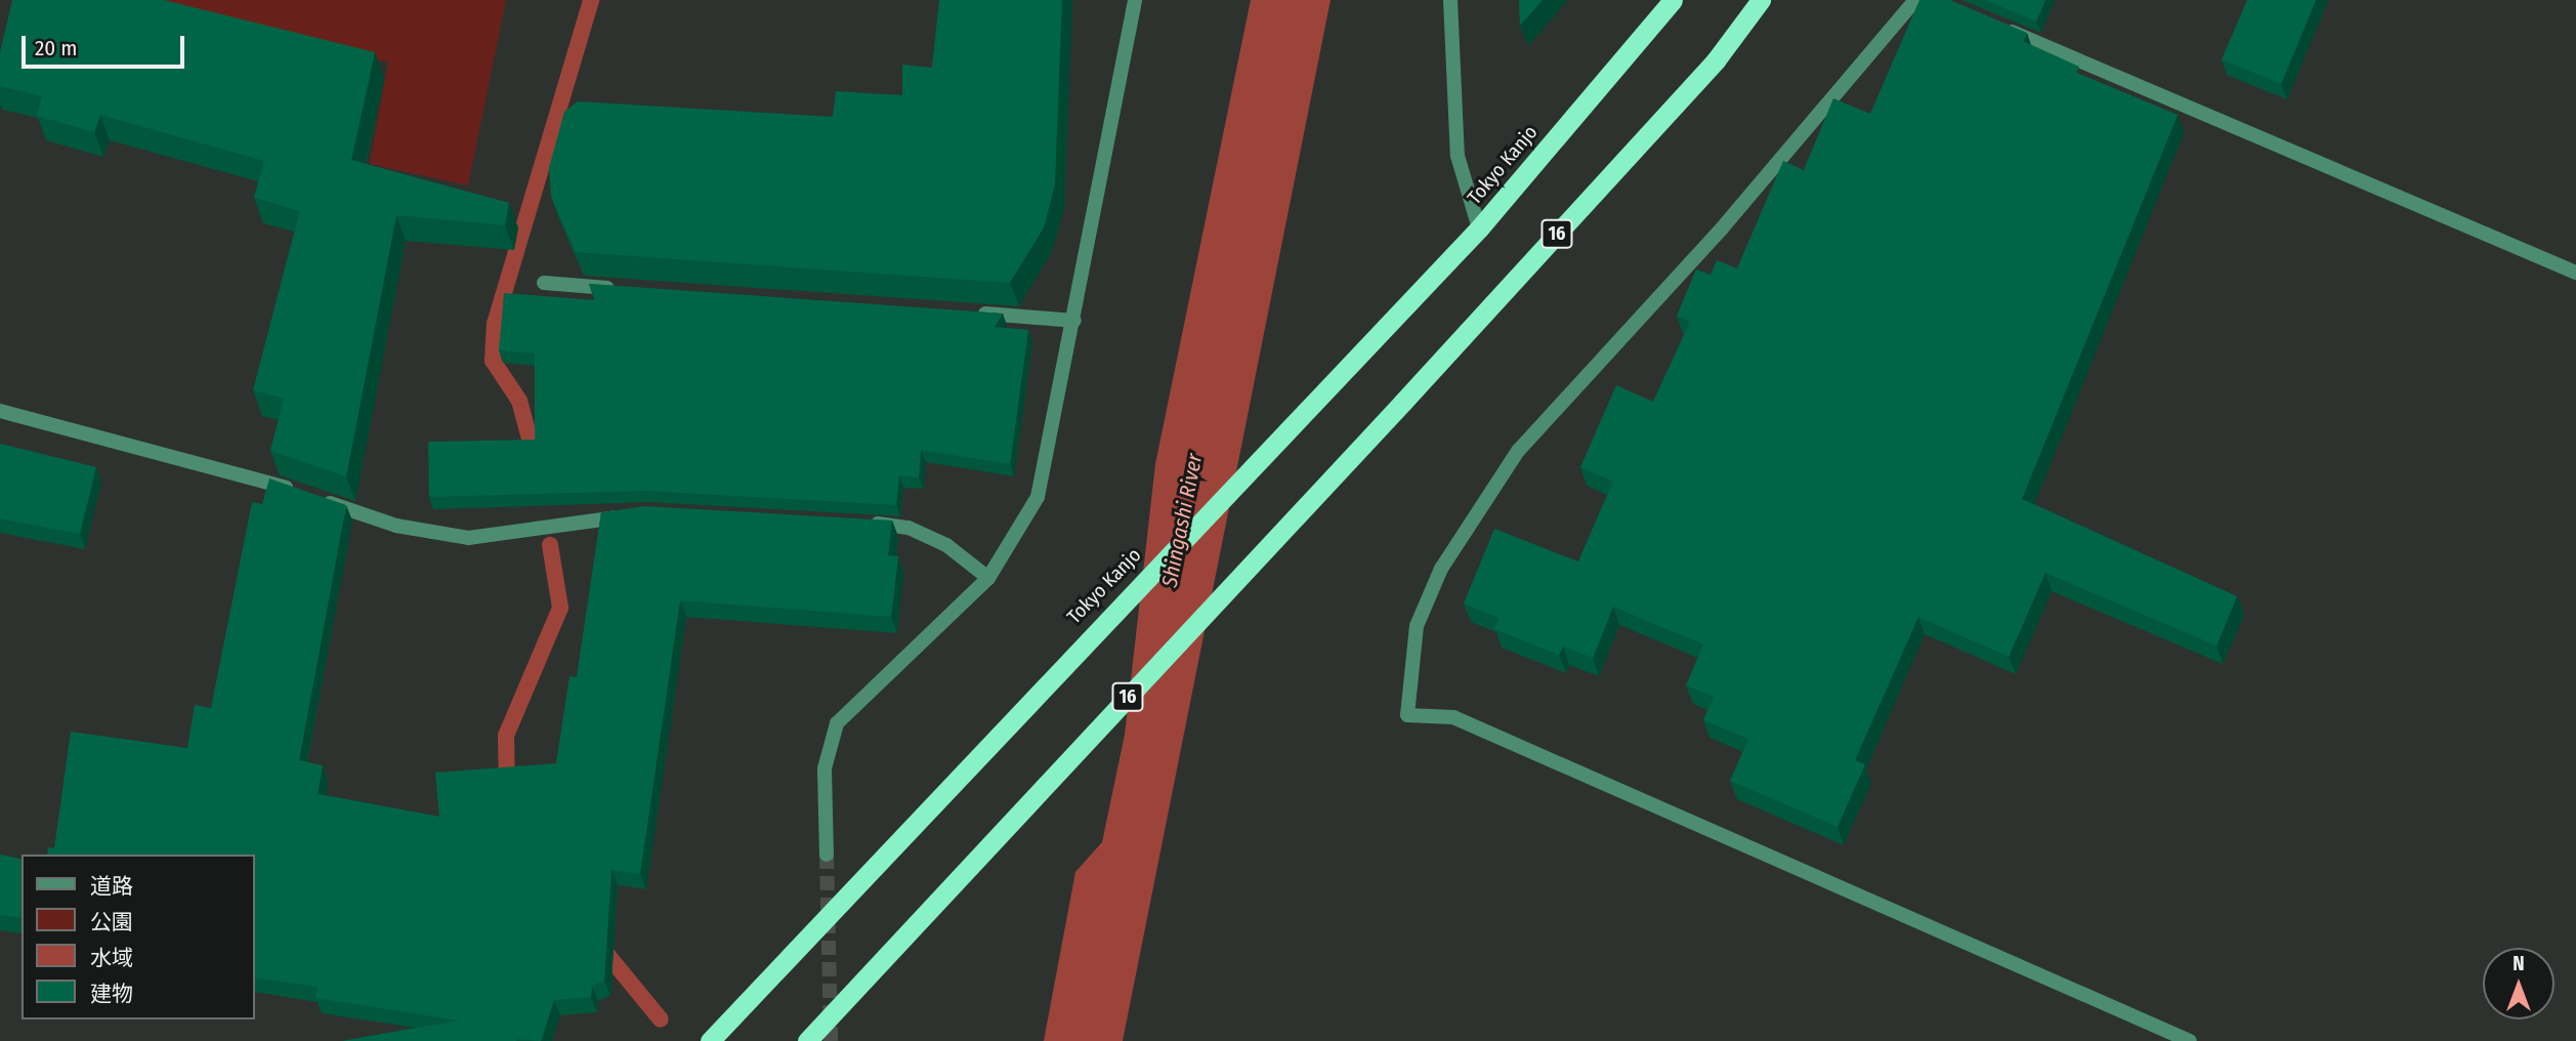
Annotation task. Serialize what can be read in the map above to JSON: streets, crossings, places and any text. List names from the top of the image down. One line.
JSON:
{"streets":{"highway":["Tokyo Kanjo","16"]},"water":["Shingashi River"],"legend":["道路","公園","水域","建物"],"scale_bar":"20 m","north":"top"}
